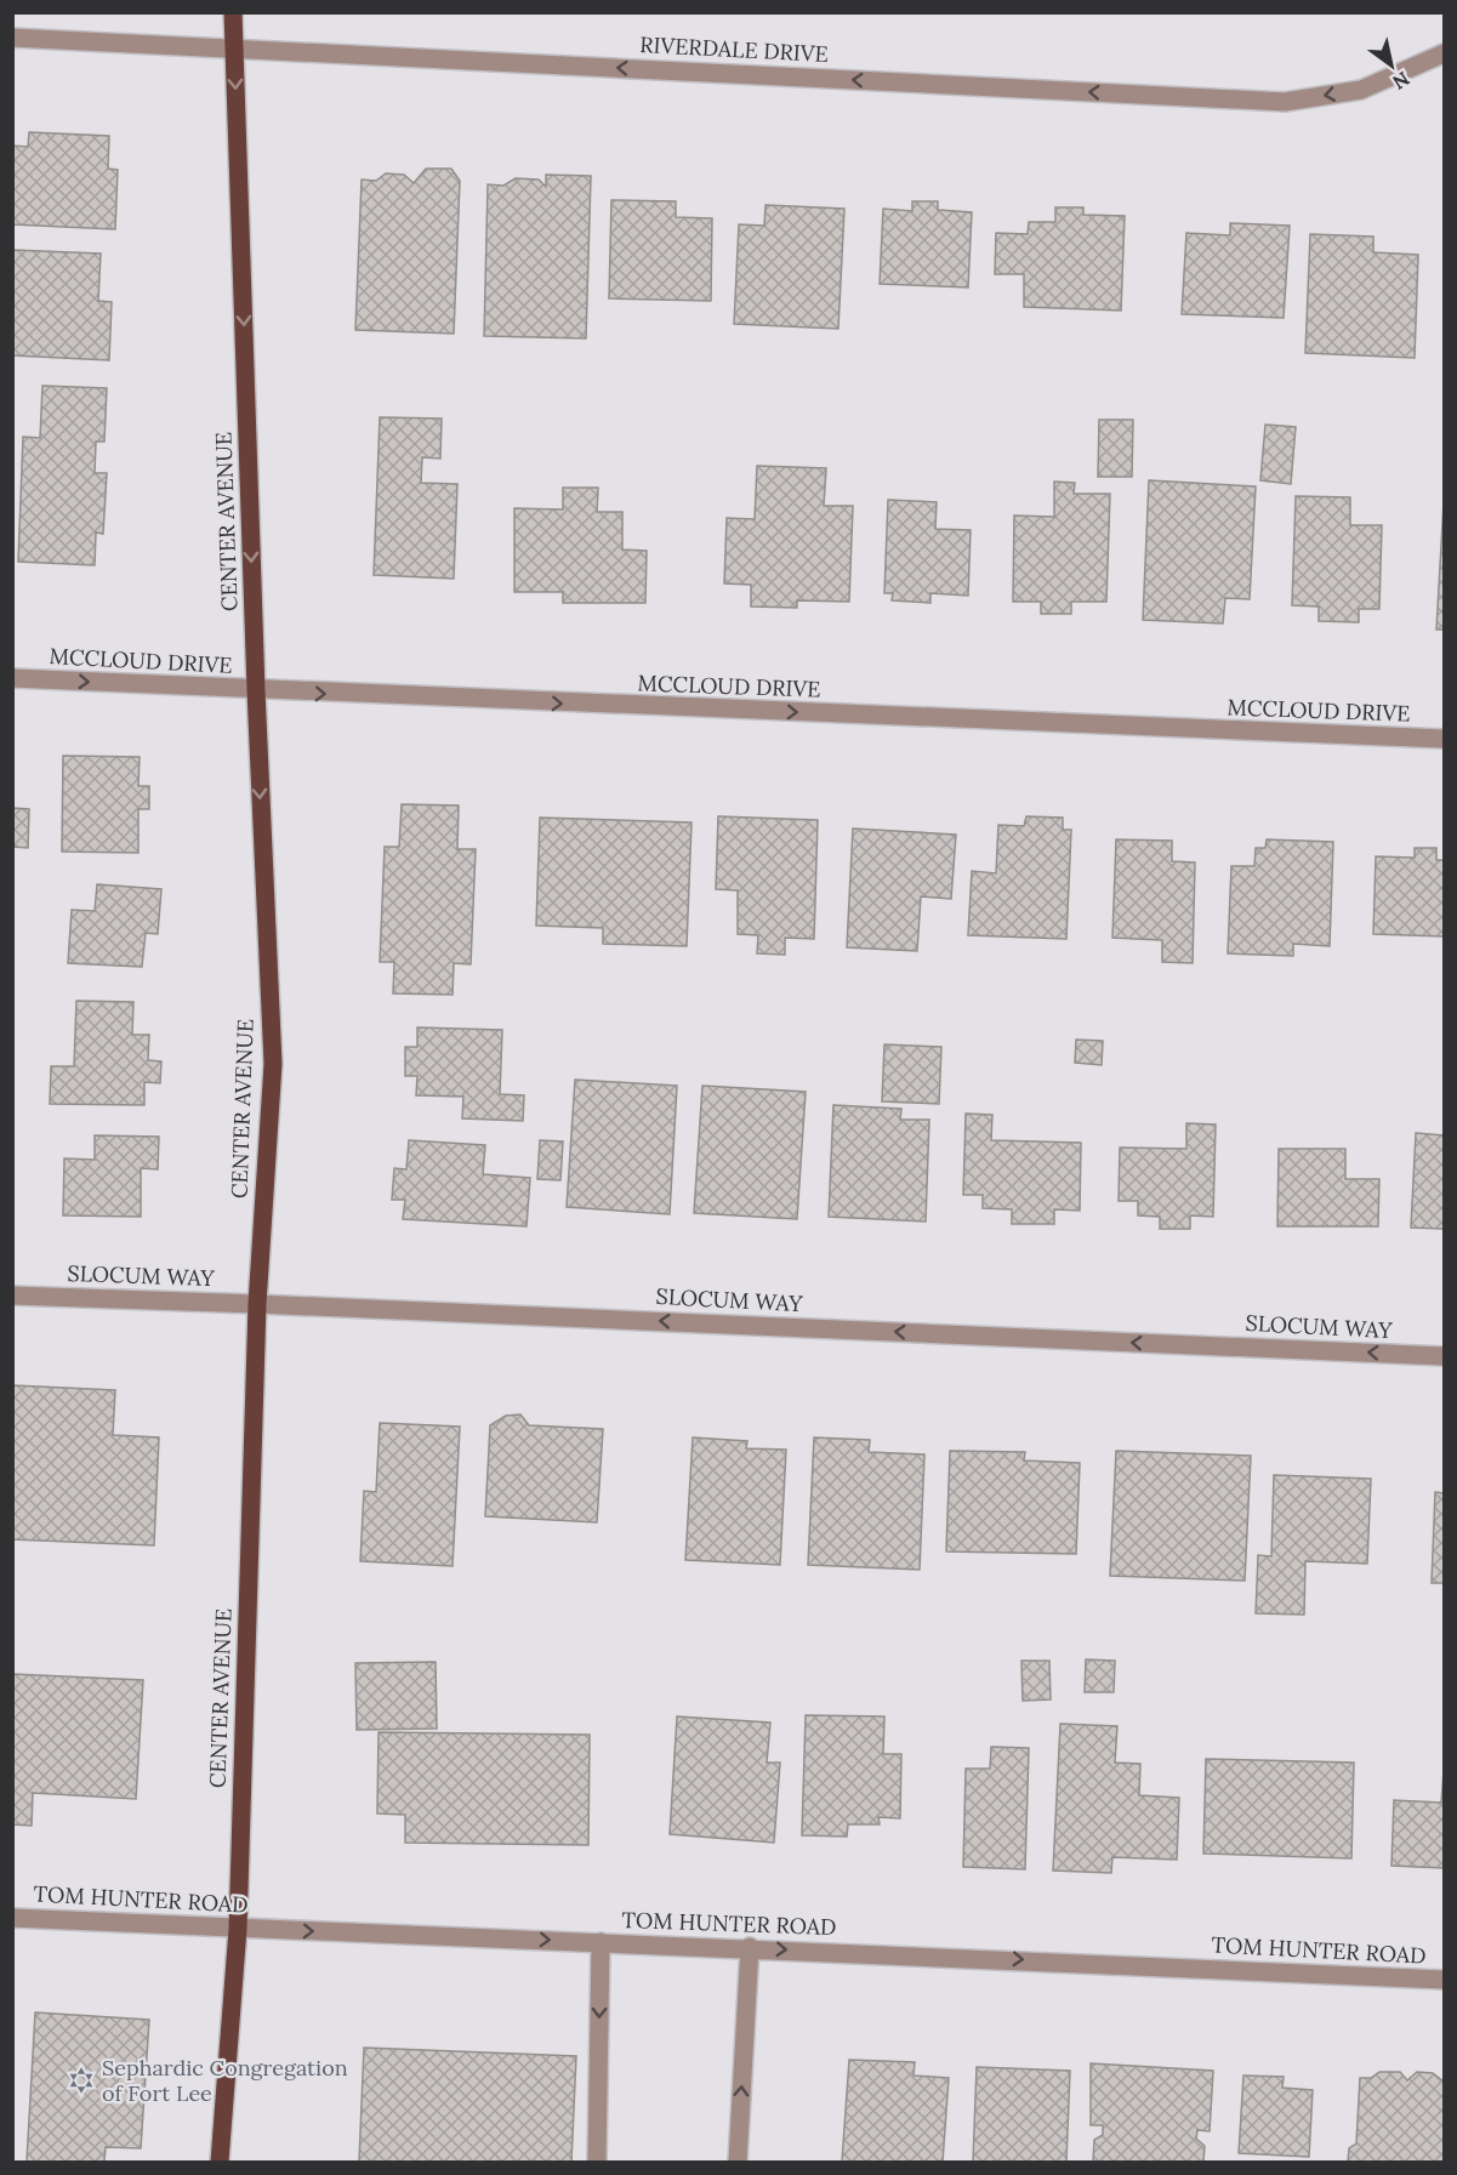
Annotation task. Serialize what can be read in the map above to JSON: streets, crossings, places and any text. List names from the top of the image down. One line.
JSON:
{"streets":{"main road":["CENTER AVENUE"],"street":["RIVERDALE DRIVE","MCCLOUD DRIVE","SLOCUM WAY","TOM HUNTER ROAD"]},"crossings":[["RIVERDALE DRIVE","CENTER AVENUE"],["CENTER AVENUE","MCCLOUD DRIVE"],["CENTER AVENUE","SLOCUM WAY"],["CENTER AVENUE","TOM HUNTER ROAD"]],"one_way":["RIVERDALE DRIVE","CENTER AVENUE","MCCLOUD DRIVE","SLOCUM WAY","TOM HUNTER ROAD"],"places":{"synagogue":["Sephardic Congregation of Fort Lee"]},"north":"bottom right"}
